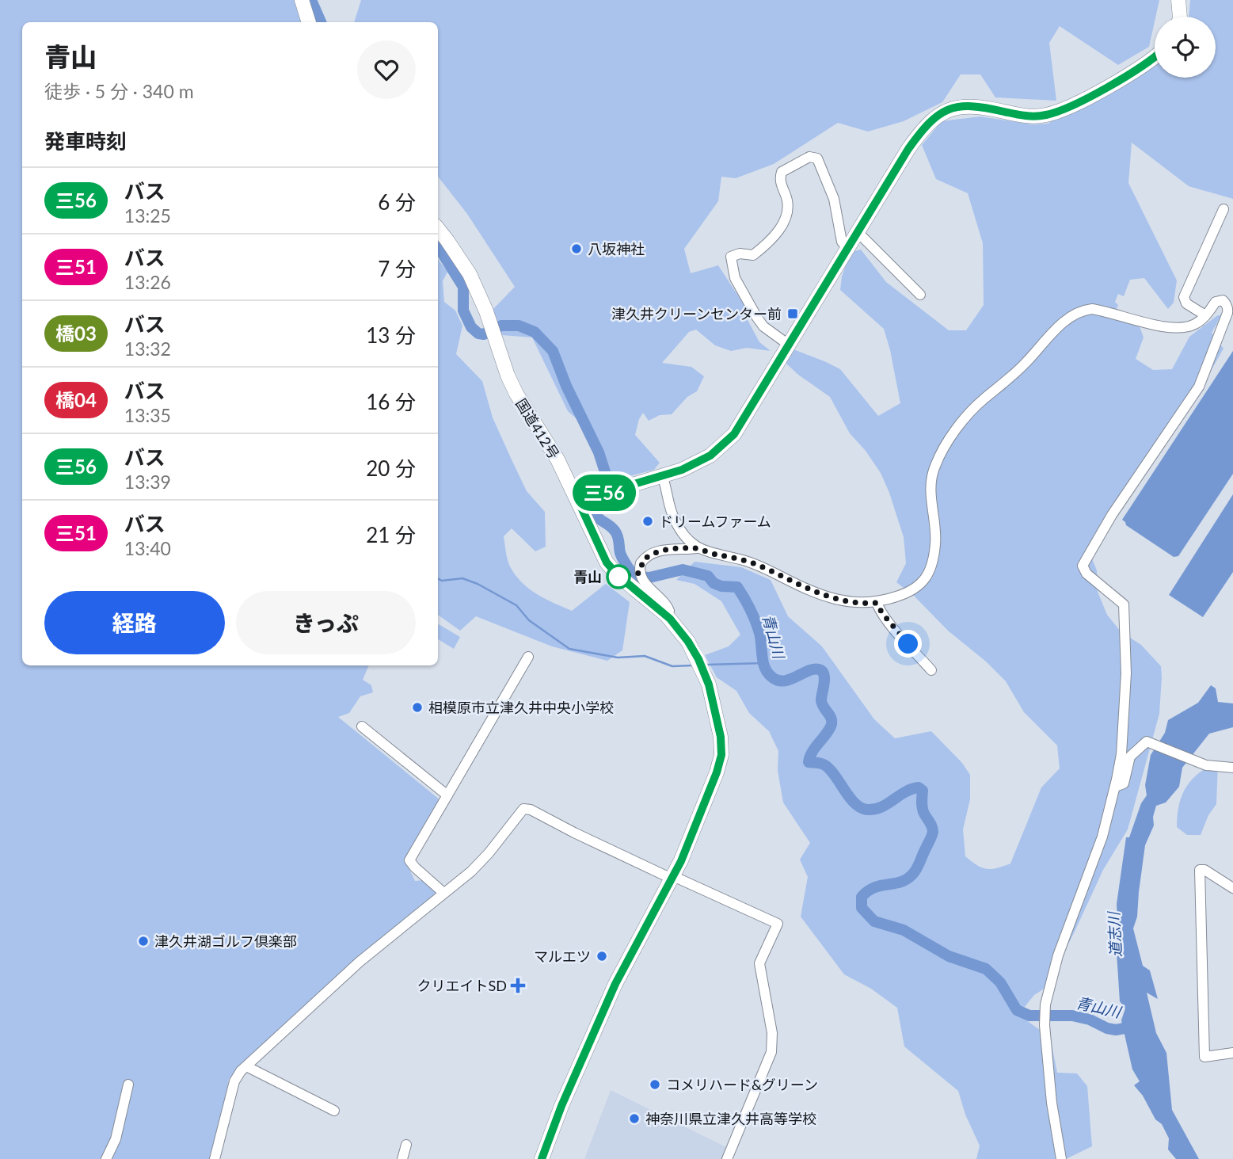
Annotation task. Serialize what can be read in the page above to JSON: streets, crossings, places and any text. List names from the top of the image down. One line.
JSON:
{"streets":{"highway":["国道412号"]},"water":["青山川","道志川"],"places":{"other":["八坂神社","ドリームファーム","青山","相模原市立津久井中央小学校","津久井湖ゴルフ倶楽部","マルエツ","コメリハード&グリーン","神奈川県立津久井高等学校"],"transit":["津久井クリーンセンター前"],"health":["クリエイトSD"]},"lines":["bus line 三56"],"page":{"on_map":"三56","heading":[["青山","徒歩 · 5 分 · 340 m"],"発車時刻"],"list":[{"mark":"三56","name":"バス","note":"13:25","value":"6 分"},{"mark":"三51","name":"バス","note":"13:26","value":"7 分"},{"mark":"橋03","name":"バス","note":"13:32","value":"13 分"},{"mark":"橋04","name":"バス","note":"13:35","value":"16 分"},{"mark":"三56","name":"バス","note":"13:39","value":"20 分"},{"mark":"三51","name":"バス","note":"13:40","value":"21 分"}],"buttons":["経路","きっぷ"]}}
